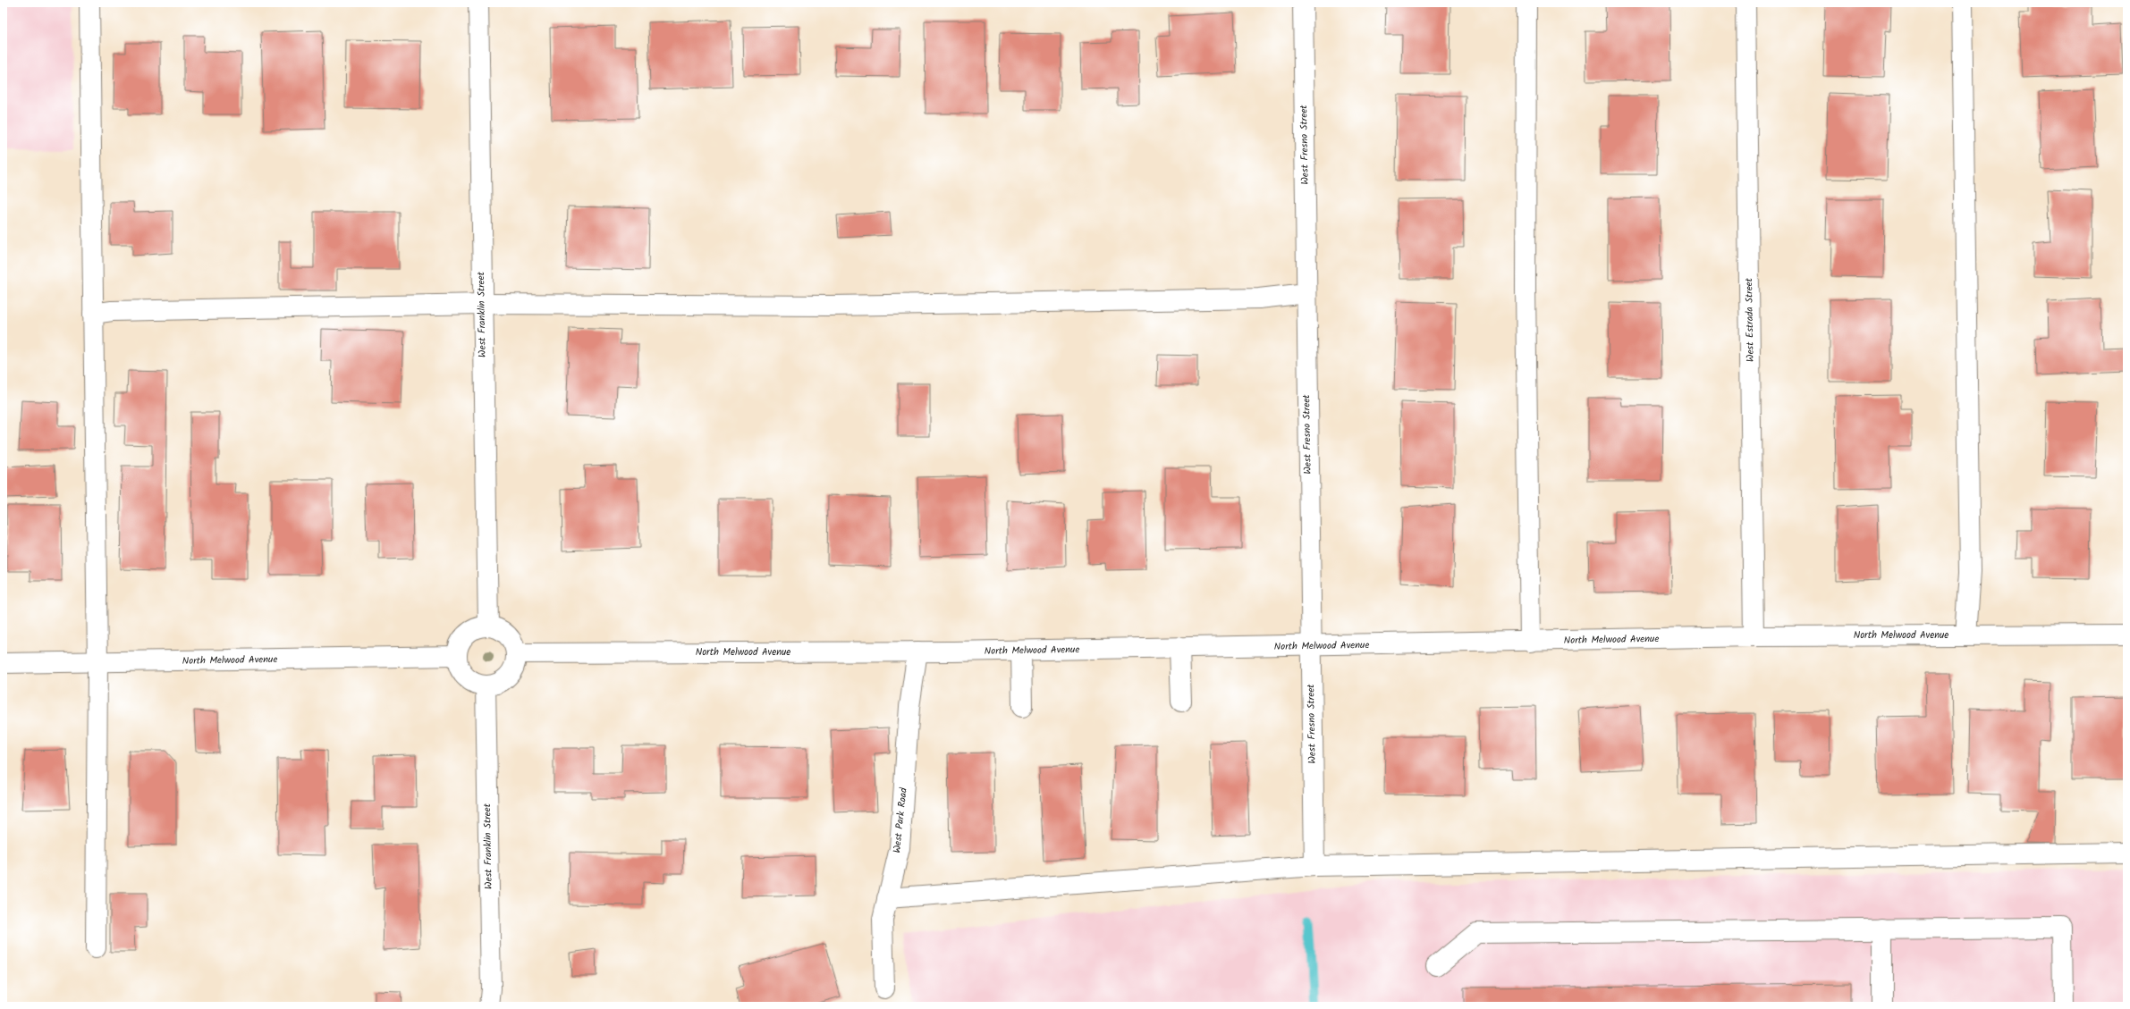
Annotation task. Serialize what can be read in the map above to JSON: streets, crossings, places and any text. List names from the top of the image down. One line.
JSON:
{"streets":{"street":["West Fresno Street","West Franklin Street","West Estrada Street","North Melwood Avenue","West Park Road"]},"crossings":[["West Fresno Street","North Melwood Avenue"],["West Franklin Street","North Melwood Avenue"],["West Estrada Street","North Melwood Avenue"],["North Melwood Avenue","West Park Road"]]}
